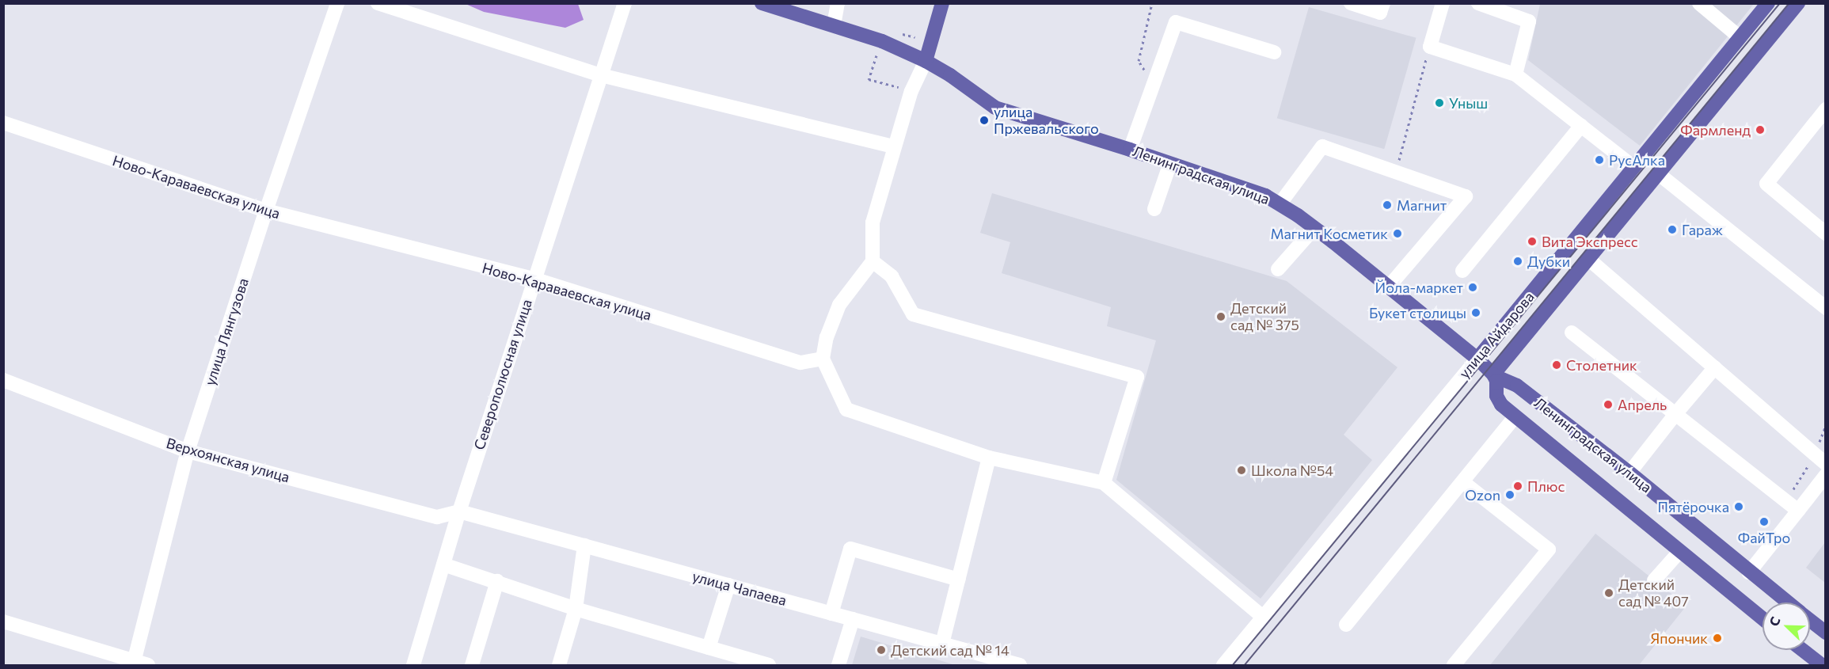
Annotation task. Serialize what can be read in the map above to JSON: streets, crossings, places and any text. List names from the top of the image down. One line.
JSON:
{"streets":{"main road":["Ленинградская улица","улица Айдарова"],"street":["Ново-Караваевская улица","улица Лянгузова","Северополюсная улица","Верхоянская улица","улица Чапаева"]},"crossings":[["Ленинградская улица","улица Айдарова"],["Ново-Караваевская улица","улица Лянгузова"],["Ново-Караваевская улица","Северополюсная улица"],["улица Лянгузова","Верхоянская улица"],["Северополюсная улица","Верхоянская улица"],["Северополюсная улица","улица Чапаева"],["Верхоянская улица","улица Чапаева"]],"places":["Уныш","улица Пржевальского","Фармленд","РусАлка","Магнит","Гараж","Магнит Косметик","Вита Экспресс","Дубки","Йола-маркет","Букет столицы","Детский сад № 375","Столетник","Апрель","Школа №54","Плюс","Ozon","Пятёрочка","ФайТро","Детский сад № 407","Япончик","Детский сад № 14"],"north":"top left"}
